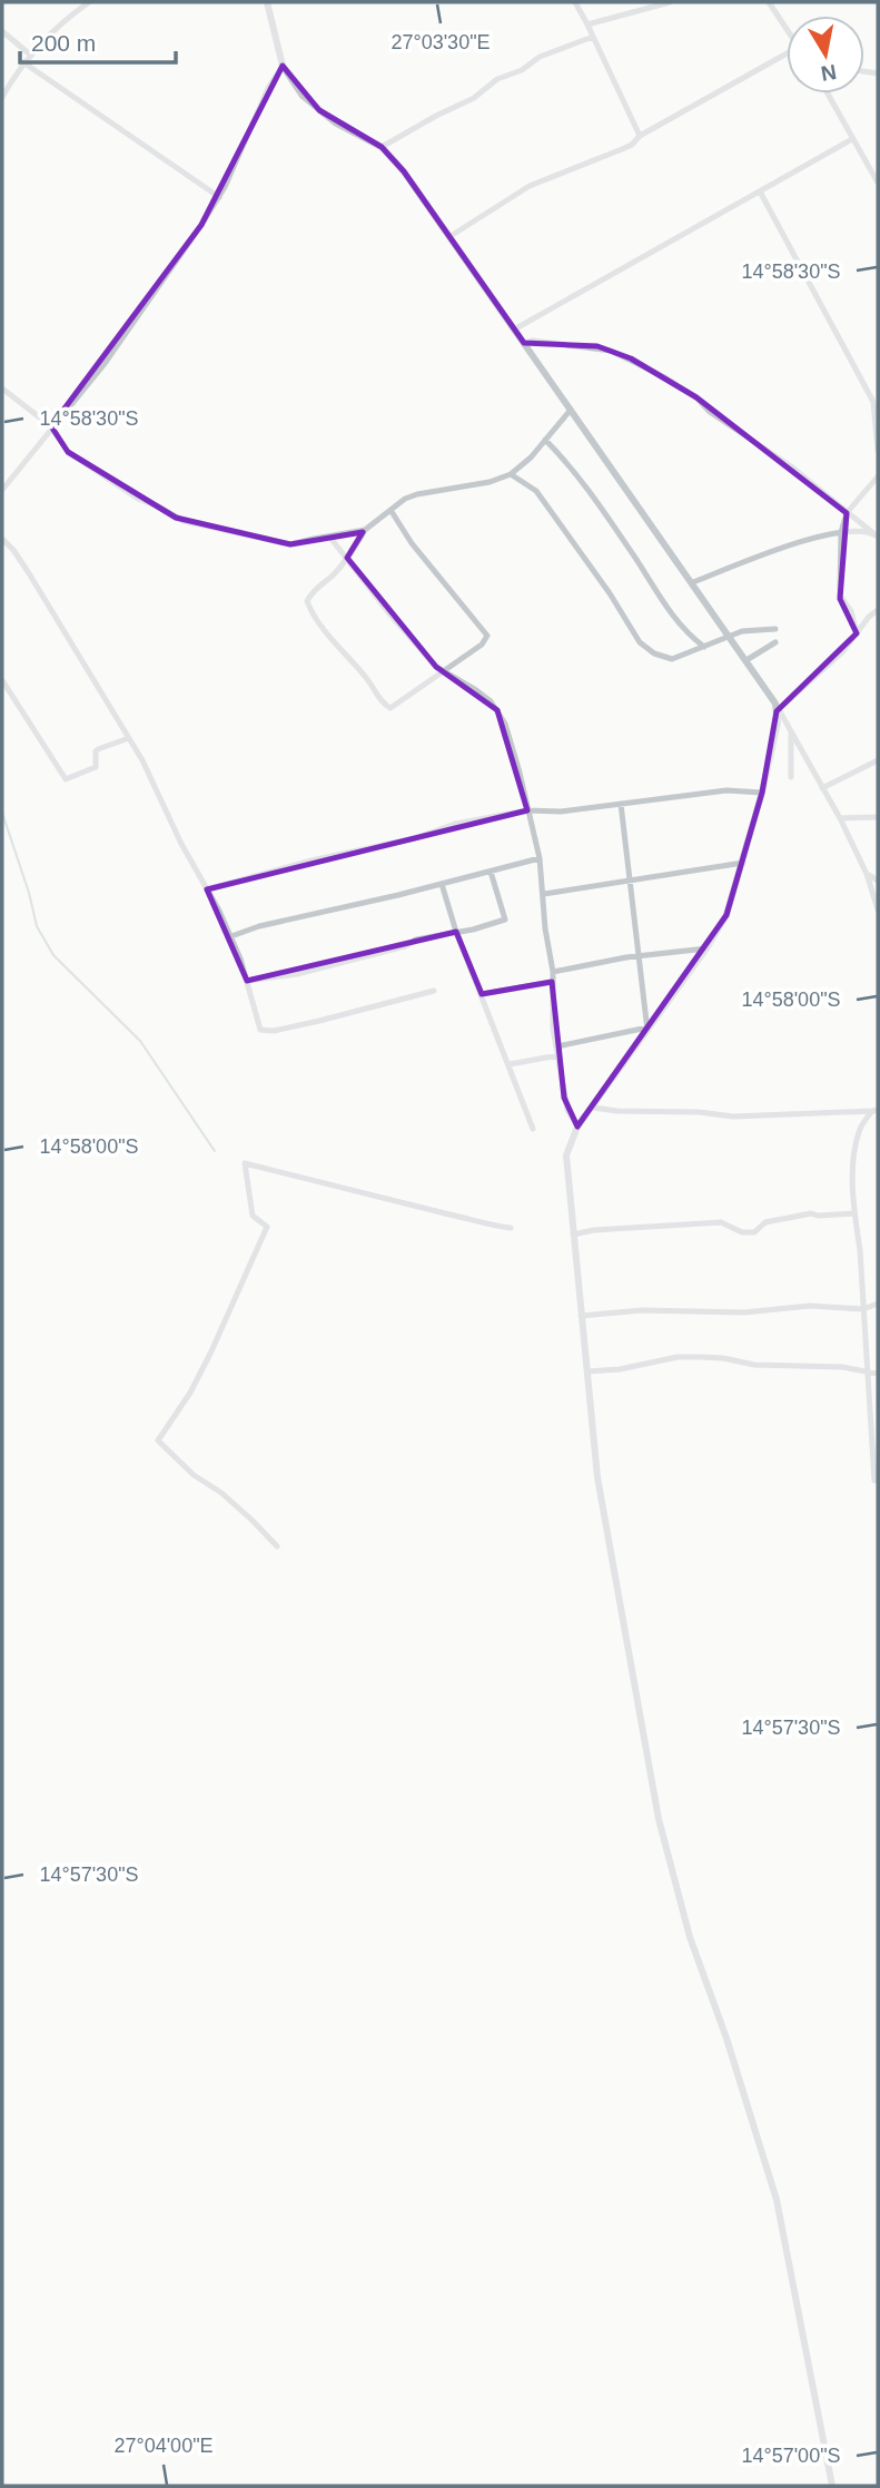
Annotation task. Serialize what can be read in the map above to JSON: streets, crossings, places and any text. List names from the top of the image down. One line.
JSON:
{"scale_bar":"200 m","north":"bottom","coordinates":["27°03'30\"E","14°58'30\"S","14°58'00\"S","14°57'30\"S","27°04'00\"E","14°57'00\"S"]}
